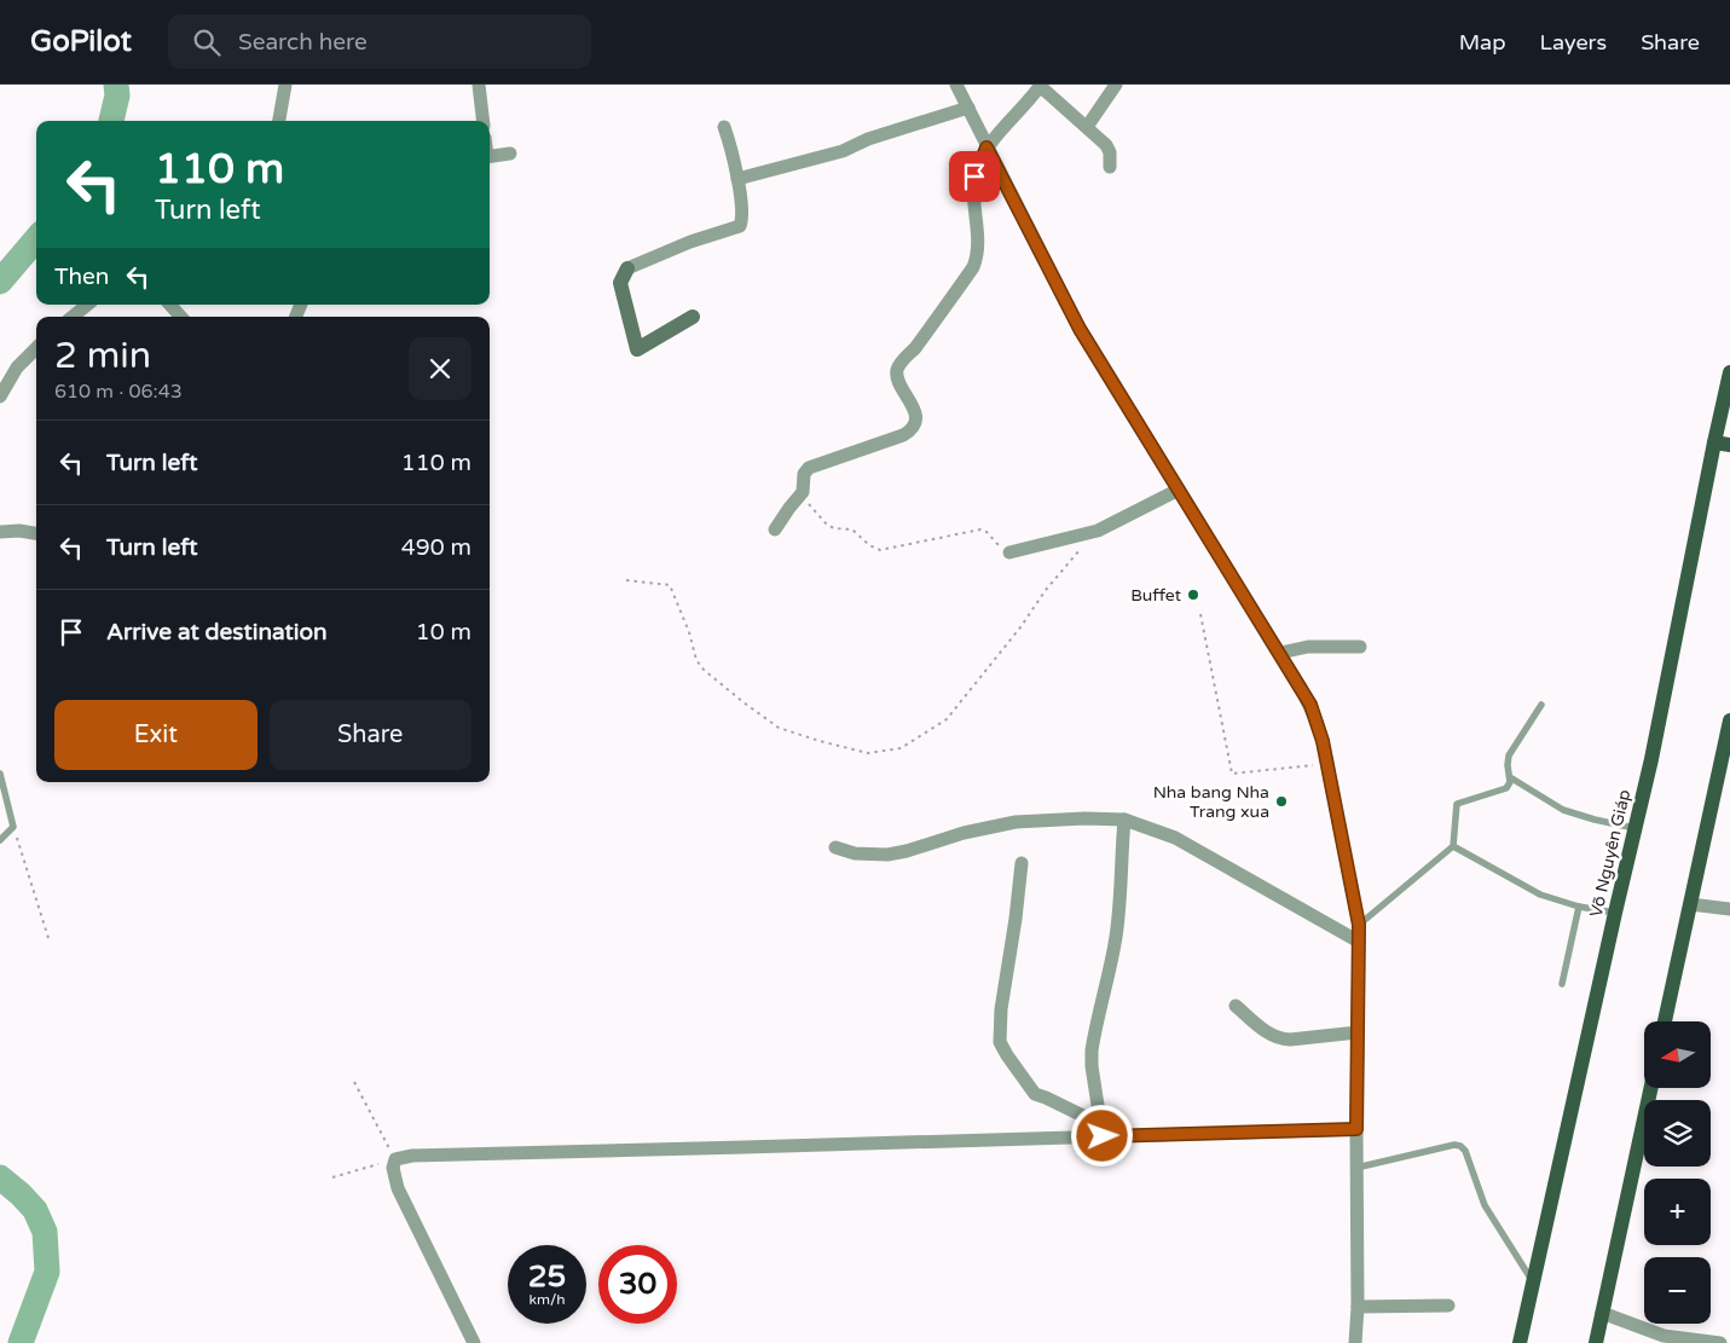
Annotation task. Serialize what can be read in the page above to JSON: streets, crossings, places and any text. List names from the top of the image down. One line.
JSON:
{"streets":{"main road":["Võ Nguyên Giáp"]},"places":["Buffet","Nha bang Nha Trang xua"],"north":"left","page":{"header":"GoPilot","search":"Search here","nav":["Map","Layers","Share"],"turn":["110 m","Turn left"],"then":"Then","heading":["2 min","610 m · 06:43"],"list":[{"name":"Turn left","value":"110 m"},{"name":"Turn left","value":"490 m"},{"name":"Arrive at destination","value":"10 m"}],"buttons":["Exit","Share"],"map_buttons":["+","−"],"speed":"25 km/h","limit":"30"}}
